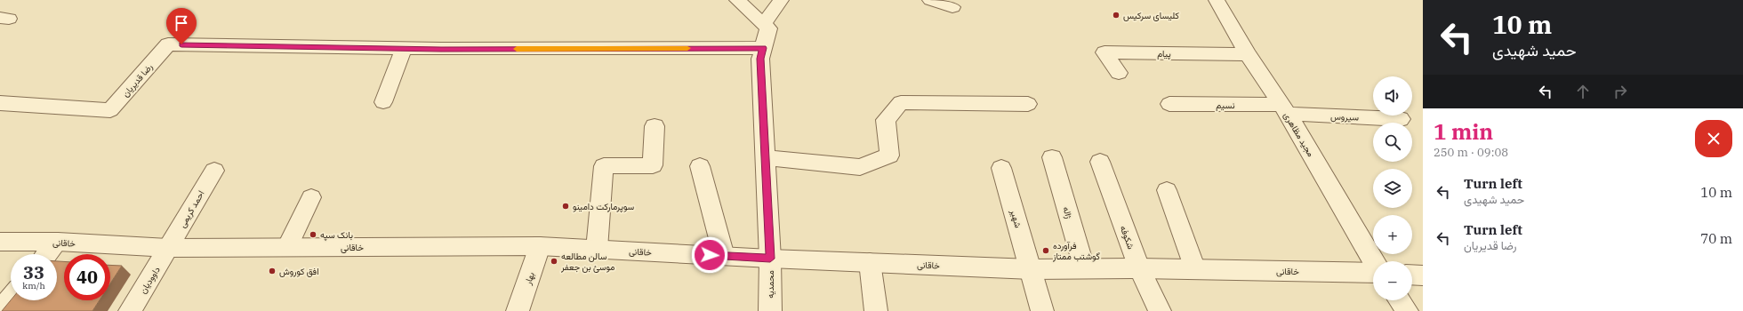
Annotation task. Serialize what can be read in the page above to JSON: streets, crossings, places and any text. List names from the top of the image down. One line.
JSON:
{"streets":{"street":["پیام","رضا قدیریان","نسیم","سیروس","مجید مظاهری","احمد کریمی","ژاله","شهیر","شکوفه","خاقانی","بهار","داوودیان","محمدیه"]},"crossings":[["پیام","مجید مظاهری"],["رضا قدیریان","محمدیه"],["نسیم","سیروس"],["نسیم","مجید مظاهری"],["سیروس","مجید مظاهری"],["احمد کریمی","خاقانی"],["احمد کریمی","داوودیان"],["ژاله","خاقانی"],["شهیر","خاقانی"],["شکوفه","خاقانی"],["خاقانی","بهار"],["خاقانی","داوودیان"],["خاقانی","محمدیه"]],"places":["کلیسای سرکیس","سوپرمارکت دامینو","بانک سپه","فرآورده گوشتب ممتاز","سالن مطالعه موسئ بن جعفر","افق کوروش"],"page":{"turn":["10 m","حمید شهیدی"],"map_buttons":["+","−"],"heading":["1 min","250 m · 09:08"],"list":[{"name":"Turn left","note":"حمید شهیدی","value":"10 m"},{"name":"Turn left","note":"رضا قدیریان","value":"70 m"}],"speed":"33 km/h","limit":"40"}}
